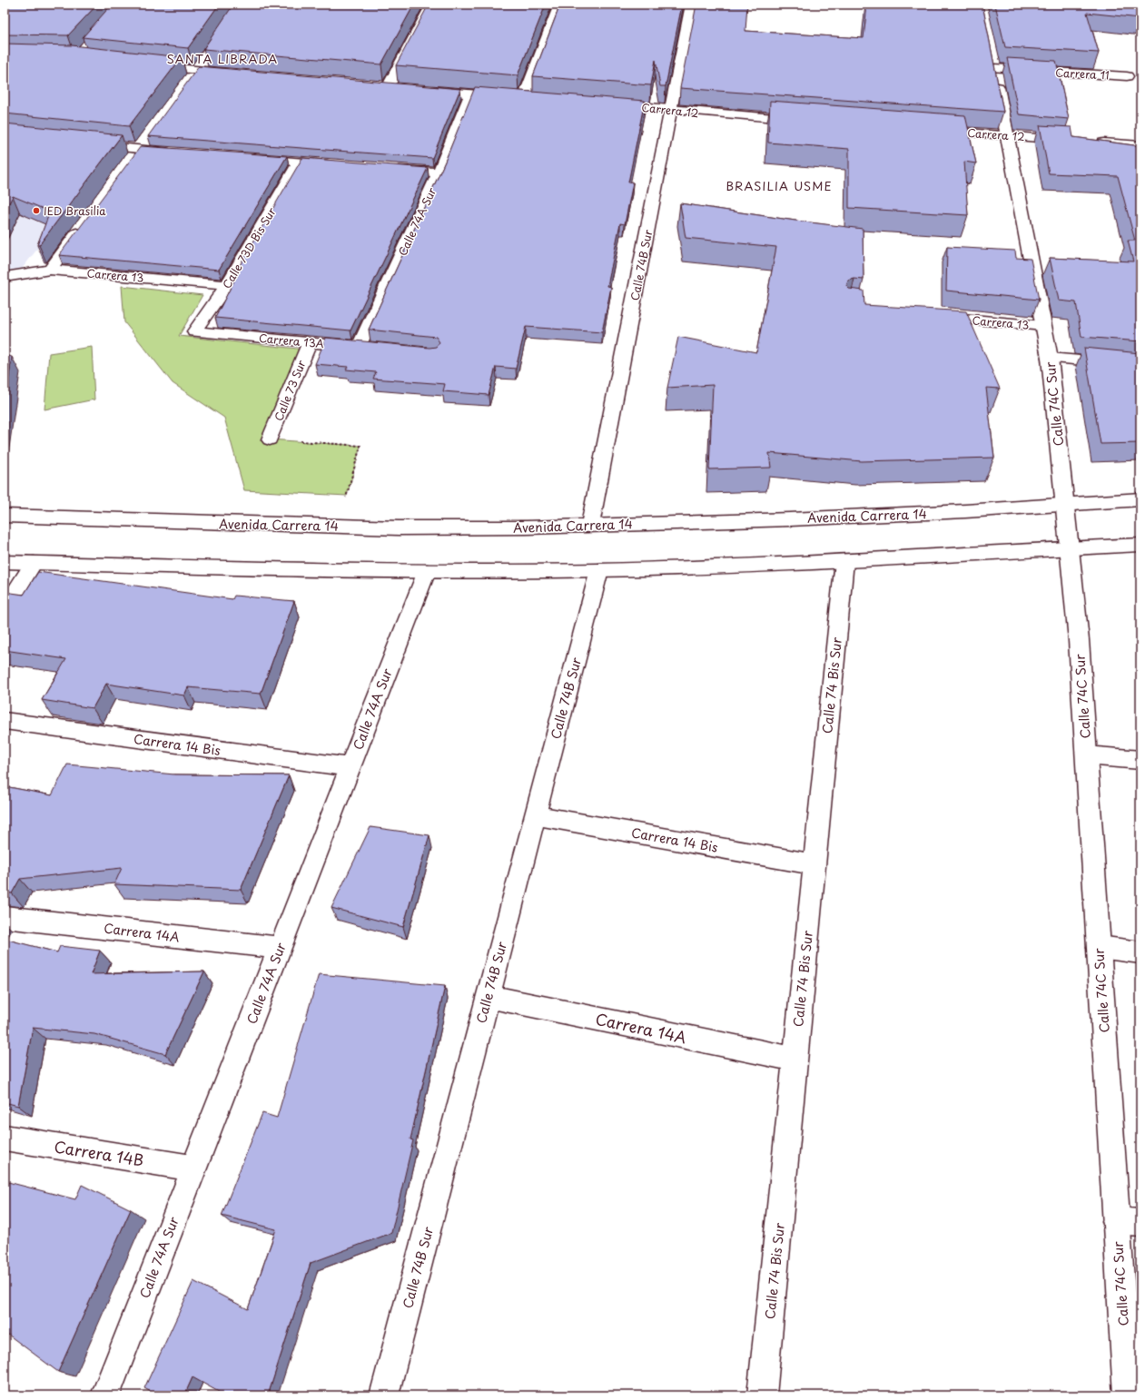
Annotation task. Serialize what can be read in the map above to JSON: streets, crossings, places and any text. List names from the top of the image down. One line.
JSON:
{"streets":{"street":["Carrera 11","Carrera 12","Calle 74A Sur","Calle 73D Bis Sur","Calle 74B Sur","Carrera 13","Carrera 13A","Calle 73 Sur","Calle 74C Sur","Avenida Carrera 14","Calle 74 Bis Sur","Carrera 14 Bis","Carrera 14A","Carrera 14B"]},"crossings":[["Carrera 11","Calle 74C Sur"],["Carrera 12","Calle 74B Sur"],["Carrera 12","Calle 74C Sur"],["Calle 74A Sur","Carrera 13A"],["Calle 74A Sur","Carrera 14 Bis"],["Calle 74A Sur","Carrera 14A"],["Calle 74A Sur","Carrera 14B"],["Calle 73D Bis Sur","Carrera 13"],["Calle 73D Bis Sur","Carrera 13A"],["Calle 74B Sur","Avenida Carrera 14"],["Calle 74B Sur","Carrera 14 Bis"],["Calle 74B Sur","Carrera 14A"],["Carrera 13","Calle 74C Sur"],["Carrera 13A","Calle 73 Sur"],["Calle 74C Sur","Avenida Carrera 14"],["Calle 74 Bis Sur","Carrera 14 Bis"],["Calle 74 Bis Sur","Carrera 14A"]],"districts":["SANTA LIBRADA","BRASILIA USME"],"places":["IED Brasilia"]}
